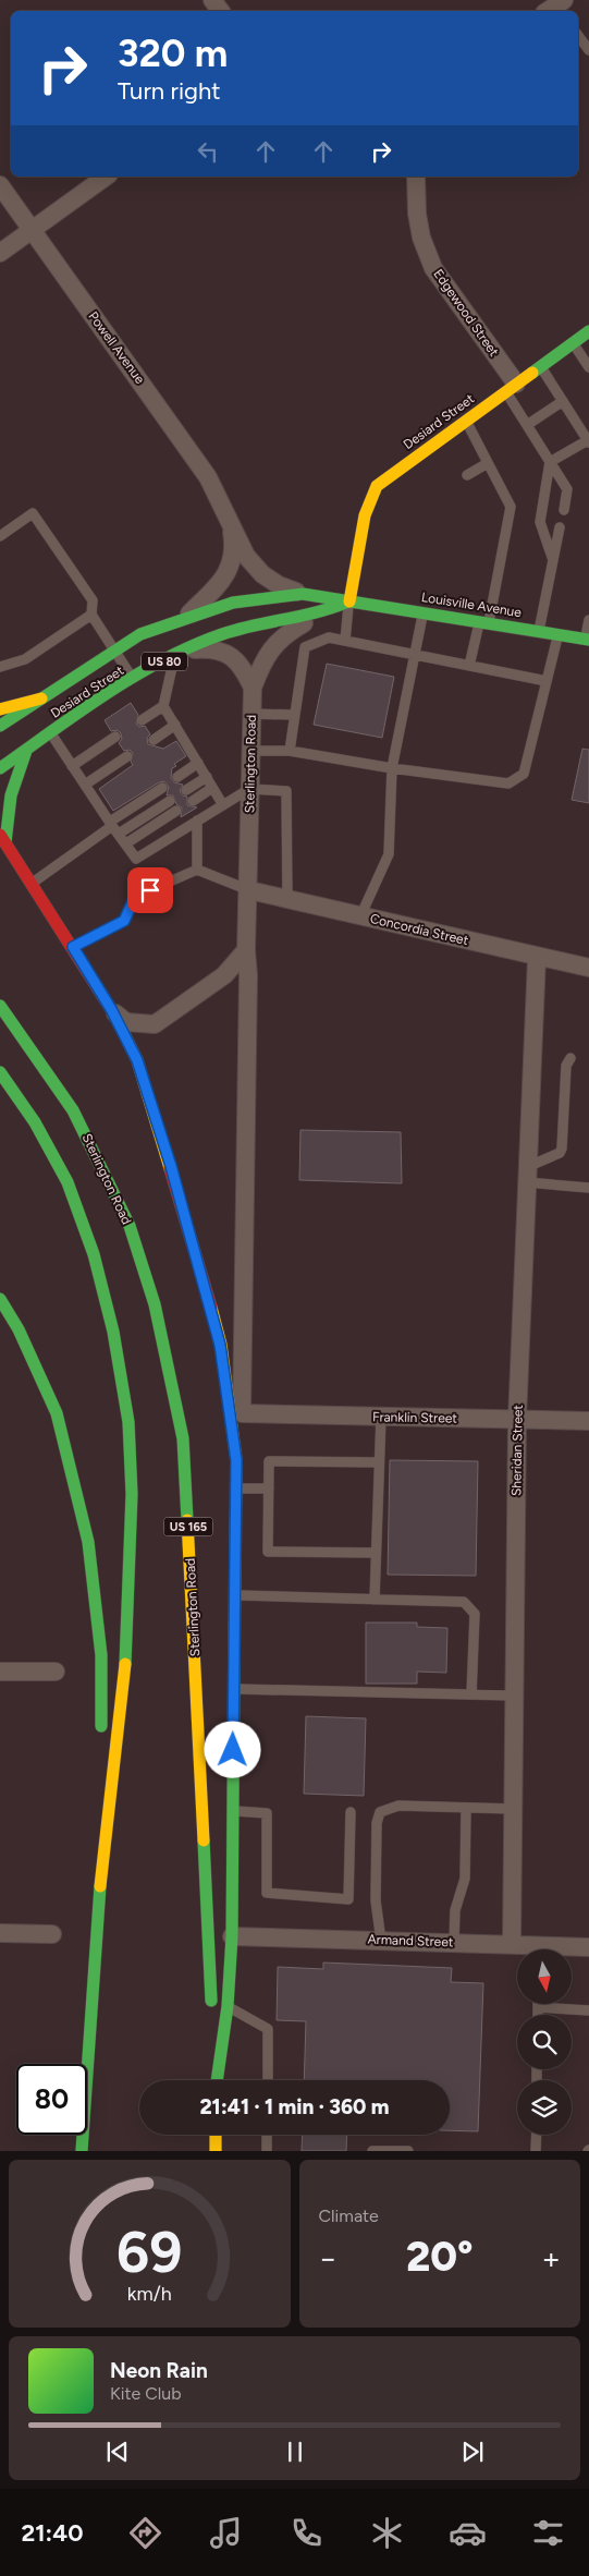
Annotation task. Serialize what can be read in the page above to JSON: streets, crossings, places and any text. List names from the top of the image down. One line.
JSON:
{"streets":{"main road":["Desiard Street","Louisville Avenue","US 80","Sterlington Road","US 165"],"street":["Edgewood Street","Powell Avenue","Concordia Street","Franklin Street","Sheridan Street","Armand Street"]},"crossings":[["Edgewood Street","Desiard Street"],["Powell Avenue","Desiard Street"],["Desiard Street","Louisville Avenue"],["Desiard Street","Sterlington Road"],["Sterlington Road","Concordia Street"],["Sterlington Road","Franklin Street"],["Concordia Street","Sheridan Street"],["Franklin Street","Sheridan Street"],["Sheridan Street","Armand Street"]],"north":"bottom","page":{"turn":["320 m","Turn right"],"limit":"80","trip":"21:41 · 1 min · 360 m","tile":"Climate","heat":["−","20°","+"],"song":["Neon Rain","Kite Club"],"tabs":"21:40","gauge":["69","km/h"]}}
